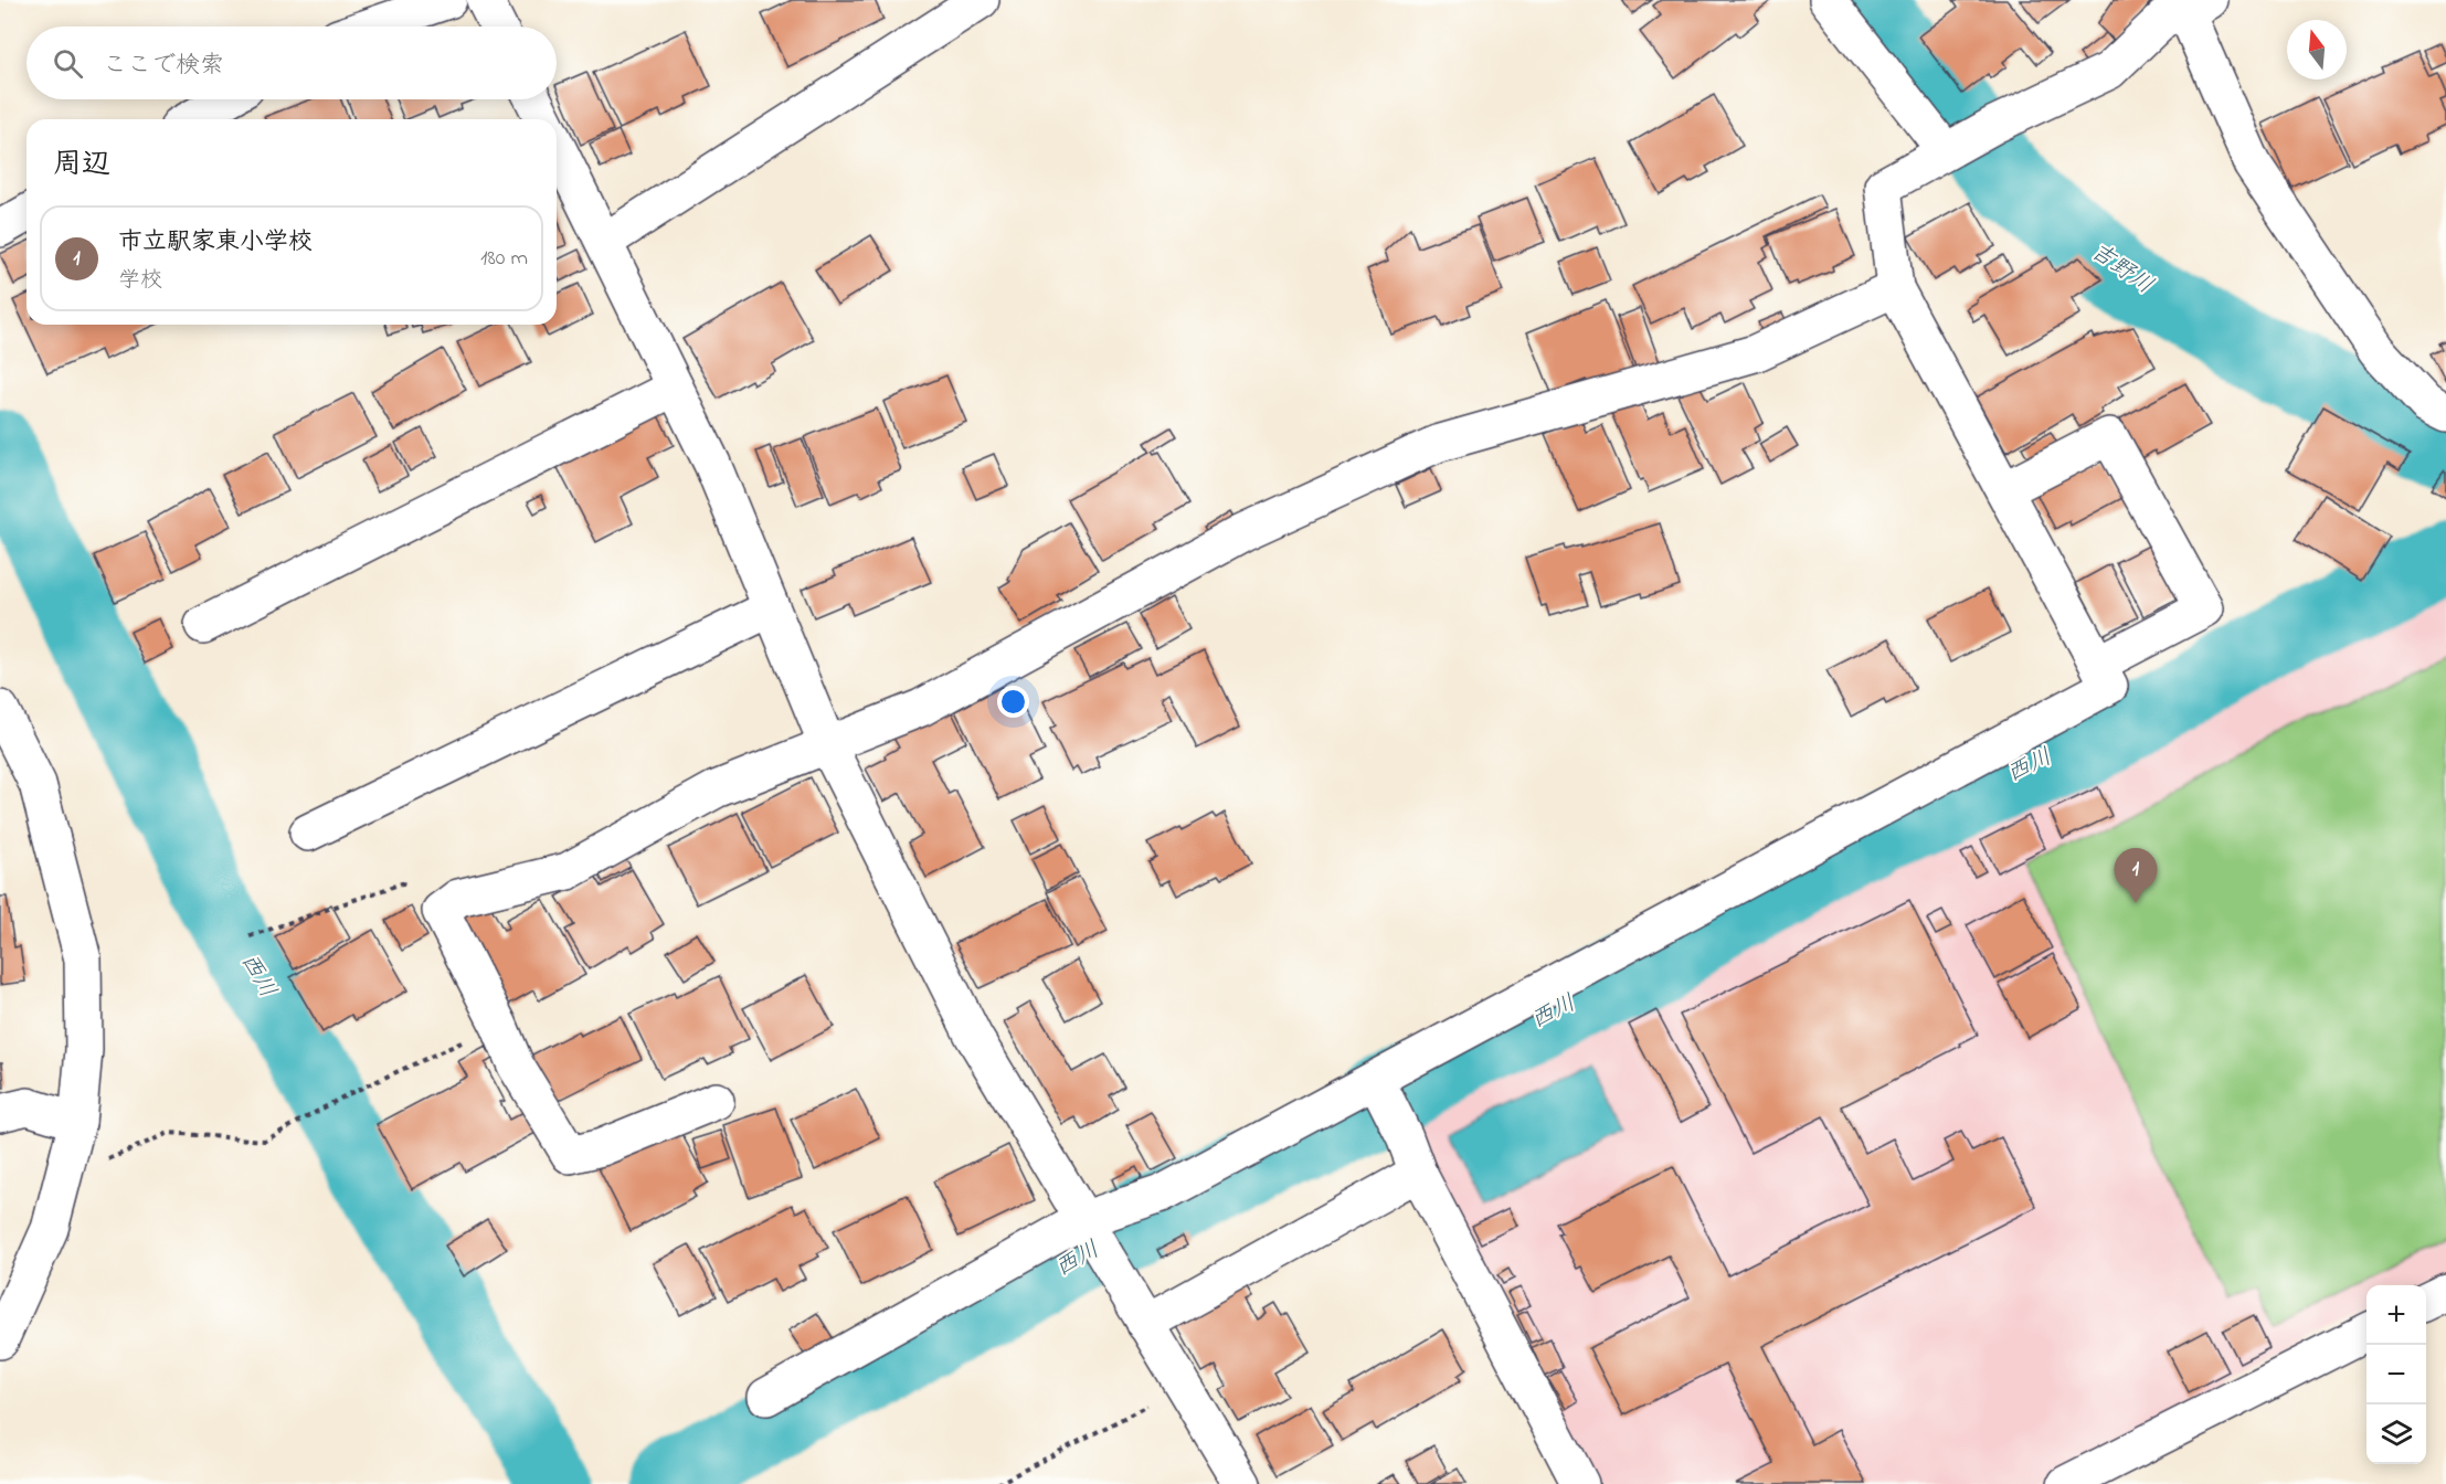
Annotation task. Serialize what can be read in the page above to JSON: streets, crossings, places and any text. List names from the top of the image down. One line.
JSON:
{"water":["吉野川","西川"],"north":"top","page":{"search":"ここで検索","heading":"周辺","list":[{"mark":"1","name":"市立駅家東小学校","note":"学校","value":"180 m"}],"pins":"1","map_buttons":["+","−"]}}
